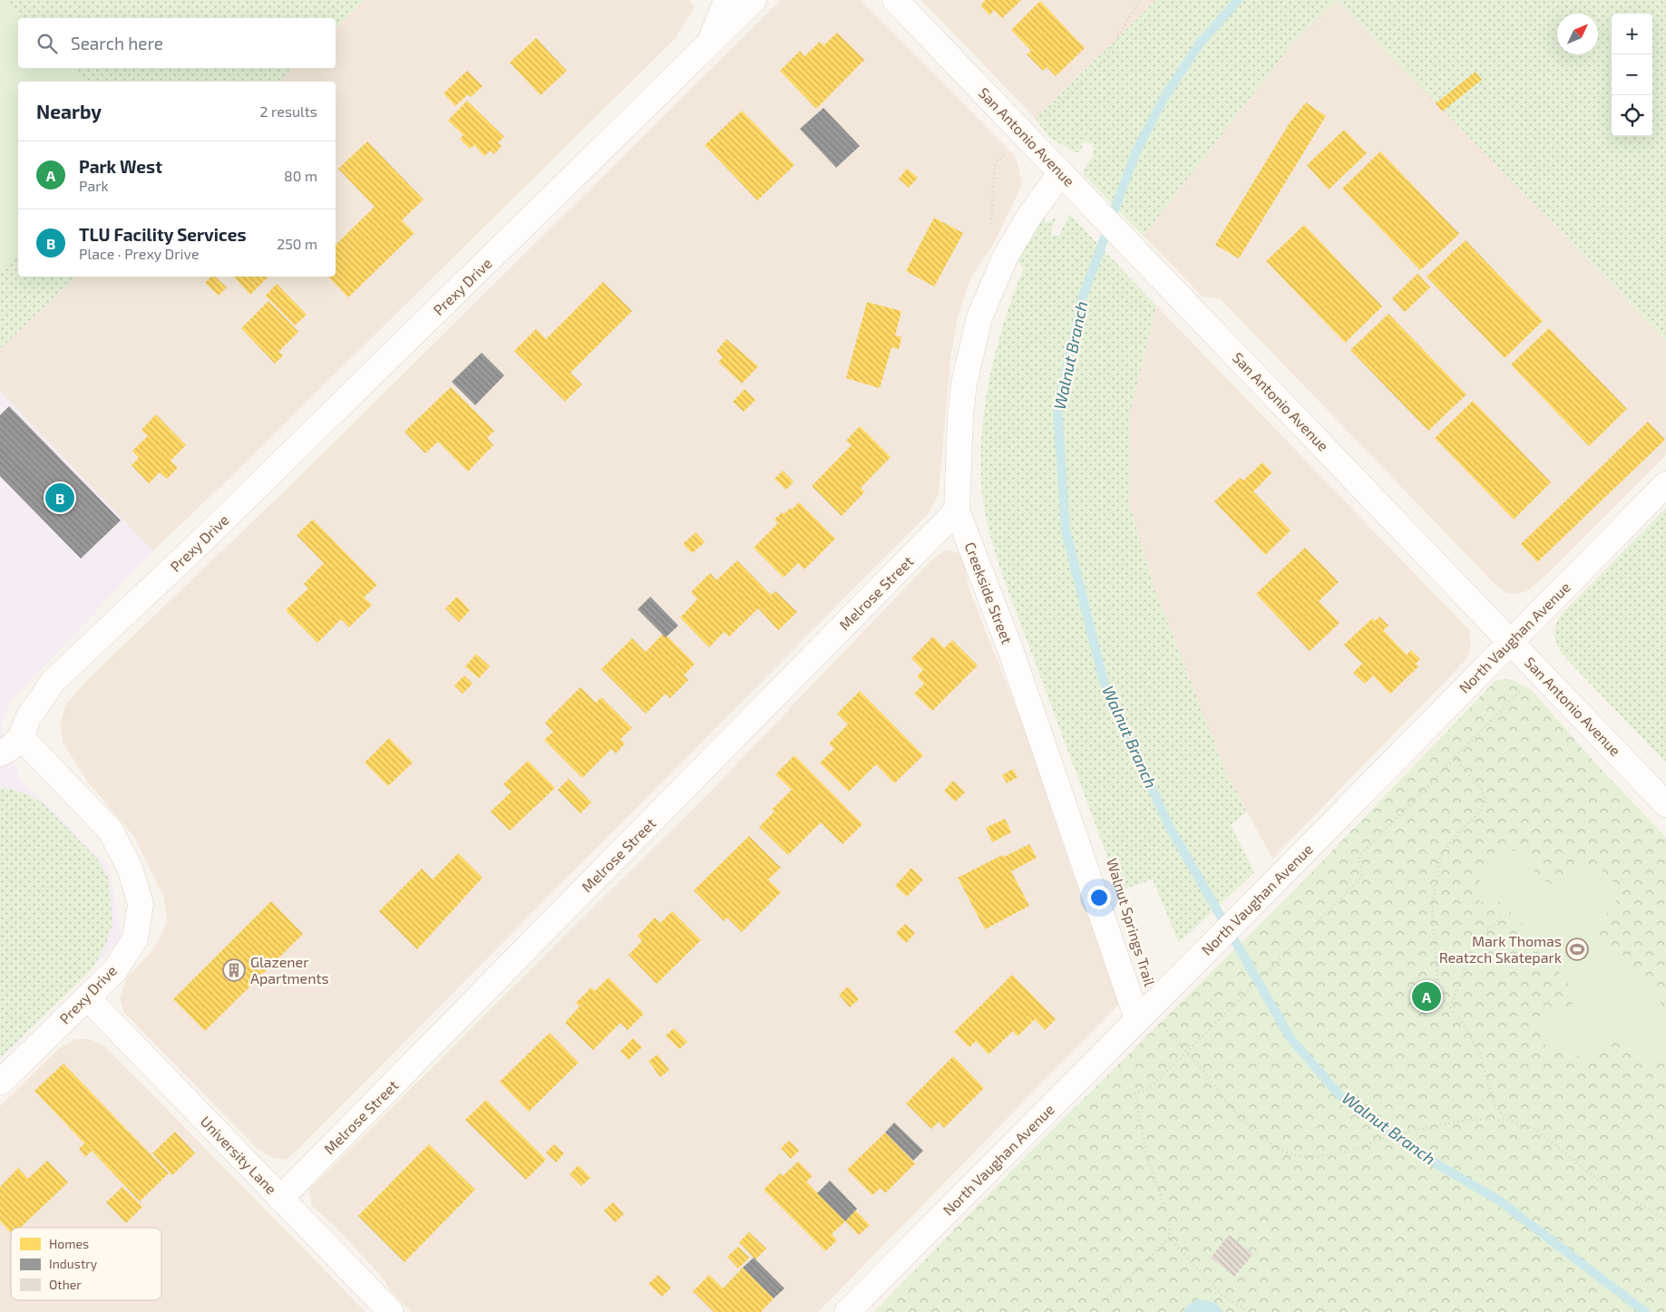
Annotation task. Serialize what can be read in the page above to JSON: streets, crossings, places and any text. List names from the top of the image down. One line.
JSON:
{"streets":{"street":["San Antonio Avenue","Prexy Drive","Melrose Street","Creekside Street","North Vaughan Avenue","University Lane"],"path":["Walnut Springs Trail"]},"crossings":[["San Antonio Avenue","Creekside Street"],["San Antonio Avenue","North Vaughan Avenue"],["Prexy Drive","University Lane"],["Melrose Street","Creekside Street"],["Melrose Street","University Lane"],["Creekside Street","North Vaughan Avenue"],["Creekside Street","Walnut Springs Trail"],["North Vaughan Avenue","Walnut Springs Trail"]],"water":["Walnut Branch"],"places":{"sports":["Mark Thomas Reatzch Skatepark"],"building":["Glazener Apartments"]},"legend":["Homes","Industry","Other"],"north":"top right","page":{"map_buttons":["+","−"],"search":"Search here","heading":["Nearby","2 results"],"list":[{"mark":"A","name":"Park West","note":"Park","value":"80 m"},{"mark":"B","name":"TLU Facility Services","note":"Place · Prexy Drive","value":"250 m"}],"pins":["B","A"]}}
